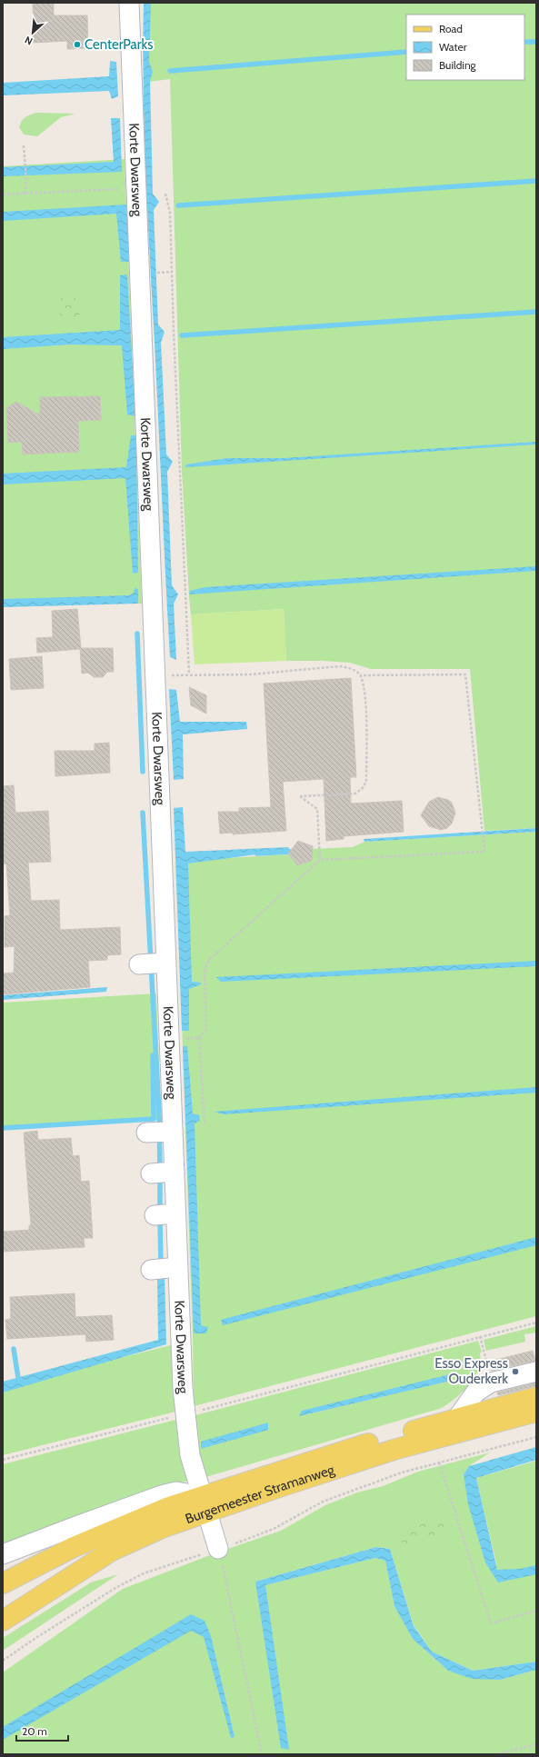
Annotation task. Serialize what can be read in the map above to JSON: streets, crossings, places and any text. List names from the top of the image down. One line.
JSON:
{"streets":{"main road":["Burgemeester Stramanweg"],"street":["Korte Dwarsweg"]},"crossings":[["Korte Dwarsweg","Burgemeester Stramanweg"]],"places":["CenterParks","Esso Express Ouderkerk"],"legend":["Road","Water","Building"],"scale_bar":"20 m","north":"bottom left"}
